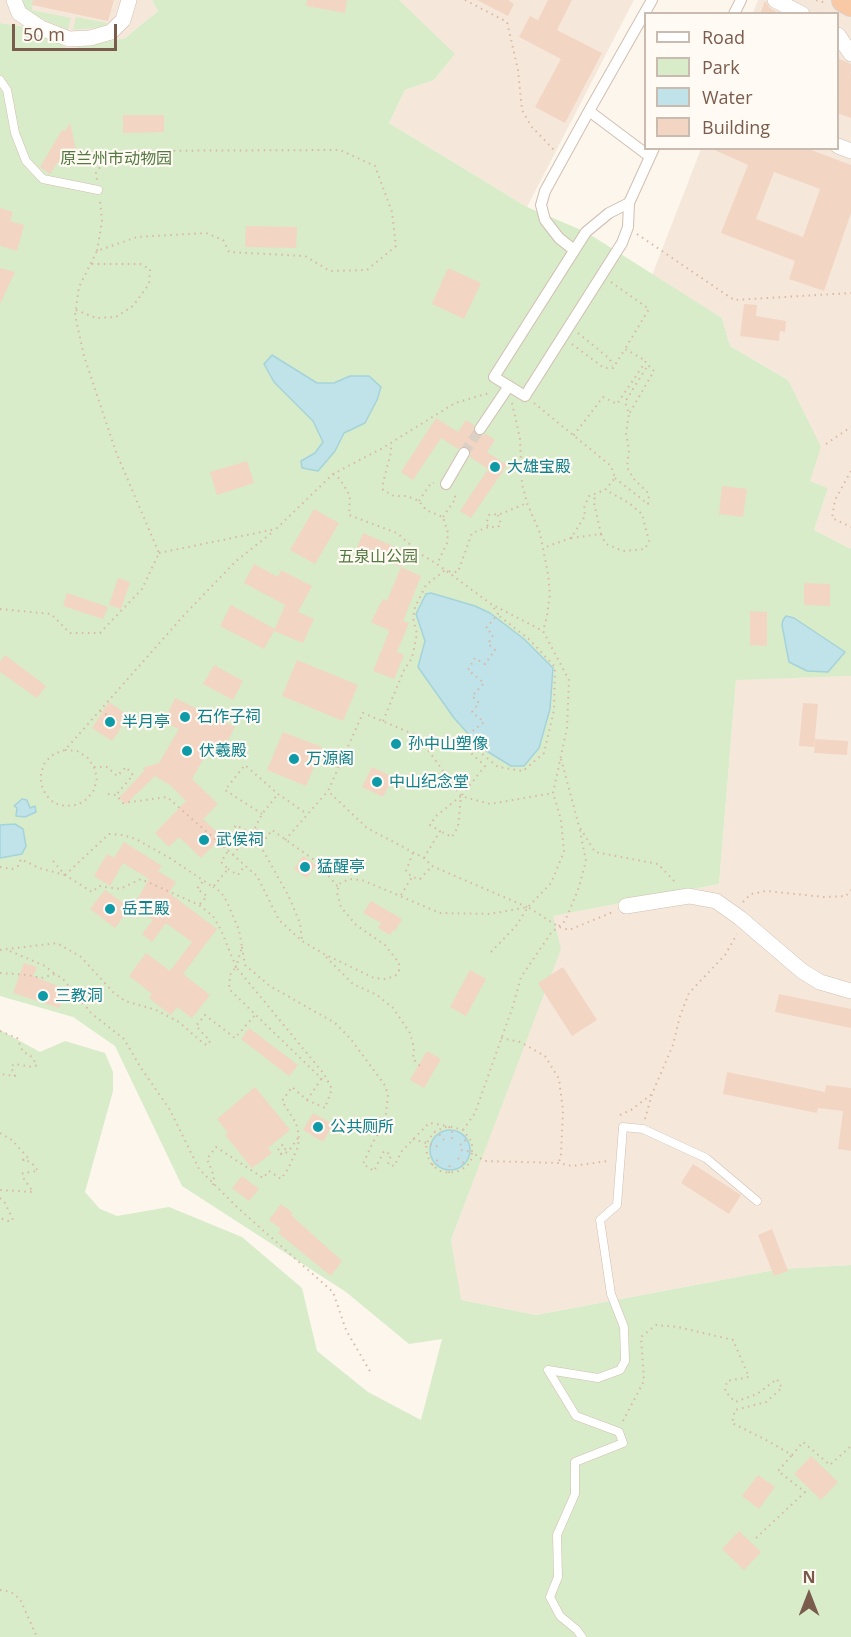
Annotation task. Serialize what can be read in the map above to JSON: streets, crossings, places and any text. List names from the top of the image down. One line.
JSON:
{"parks":["原兰州市动物园","五泉山公园"],"places":["大雄宝殿","石作子祠","半月亭","孙中山塑像","伏羲殿","万源阁","中山纪念堂","武侯祠","猛醒亭","岳王殿","三教洞","公共厕所"],"legend":["Road","Park","Water","Building"],"scale_bar":"50 m","north":"top"}
